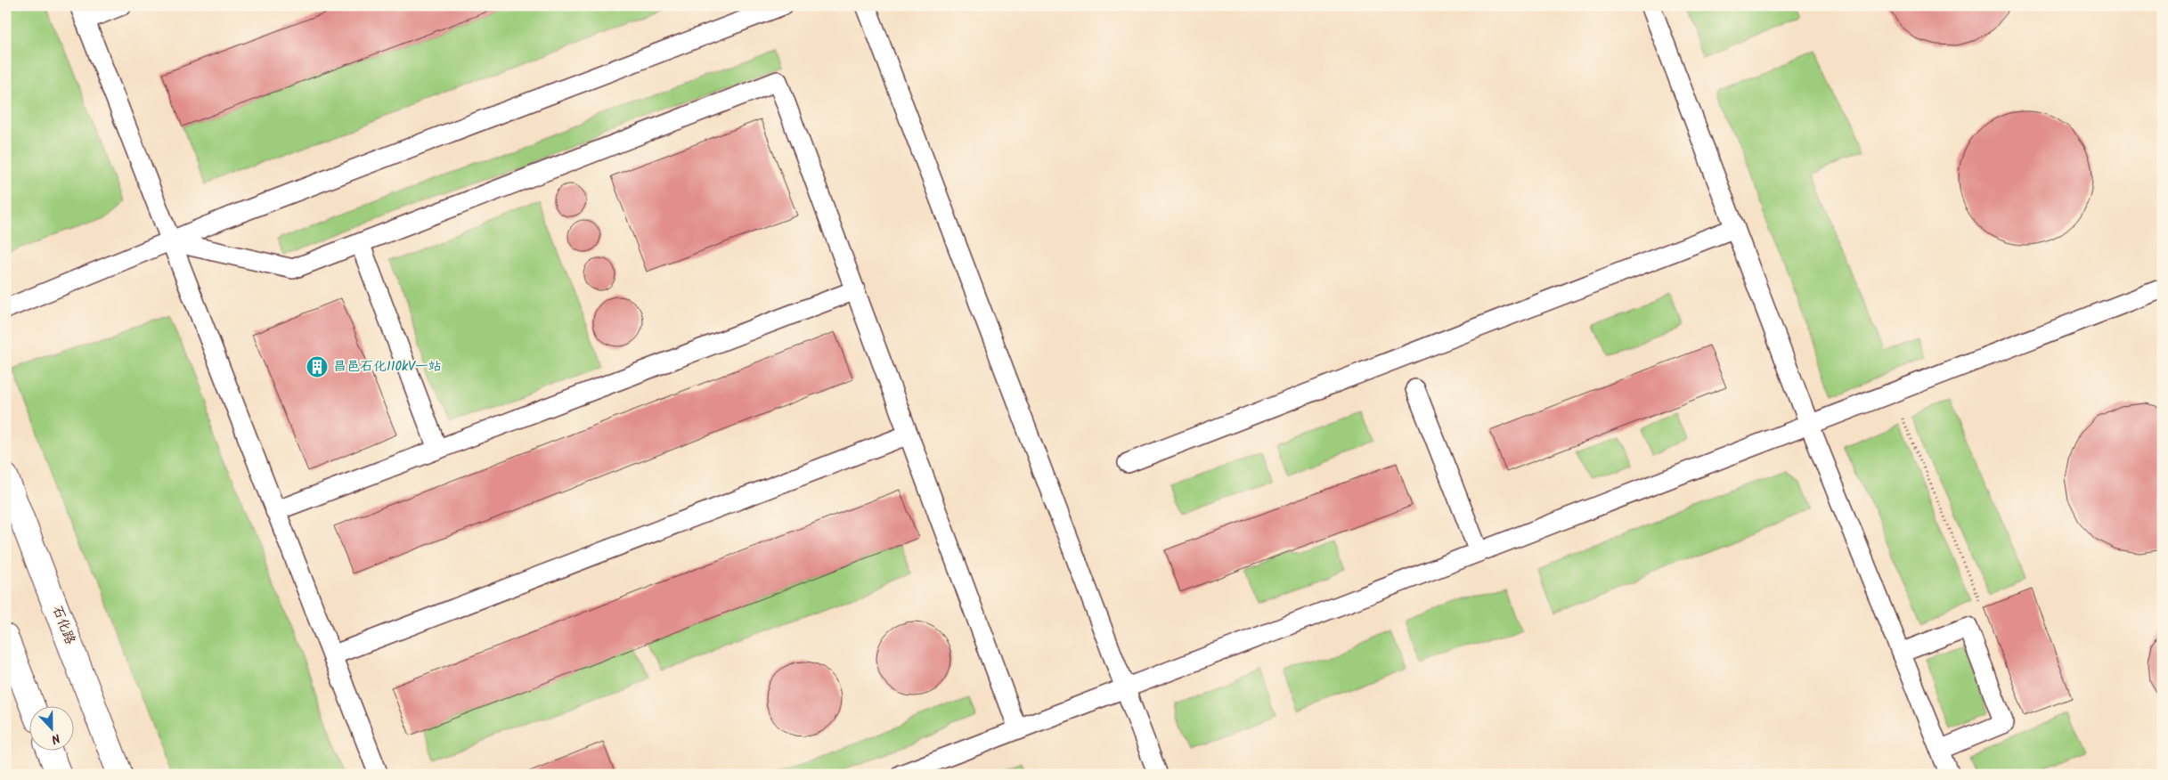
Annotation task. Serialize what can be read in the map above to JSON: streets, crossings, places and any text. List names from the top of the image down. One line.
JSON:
{"streets":{"main road":["石化路"]},"places":{"building":["昌邑石化110kV一站"]},"north":"bottom"}
